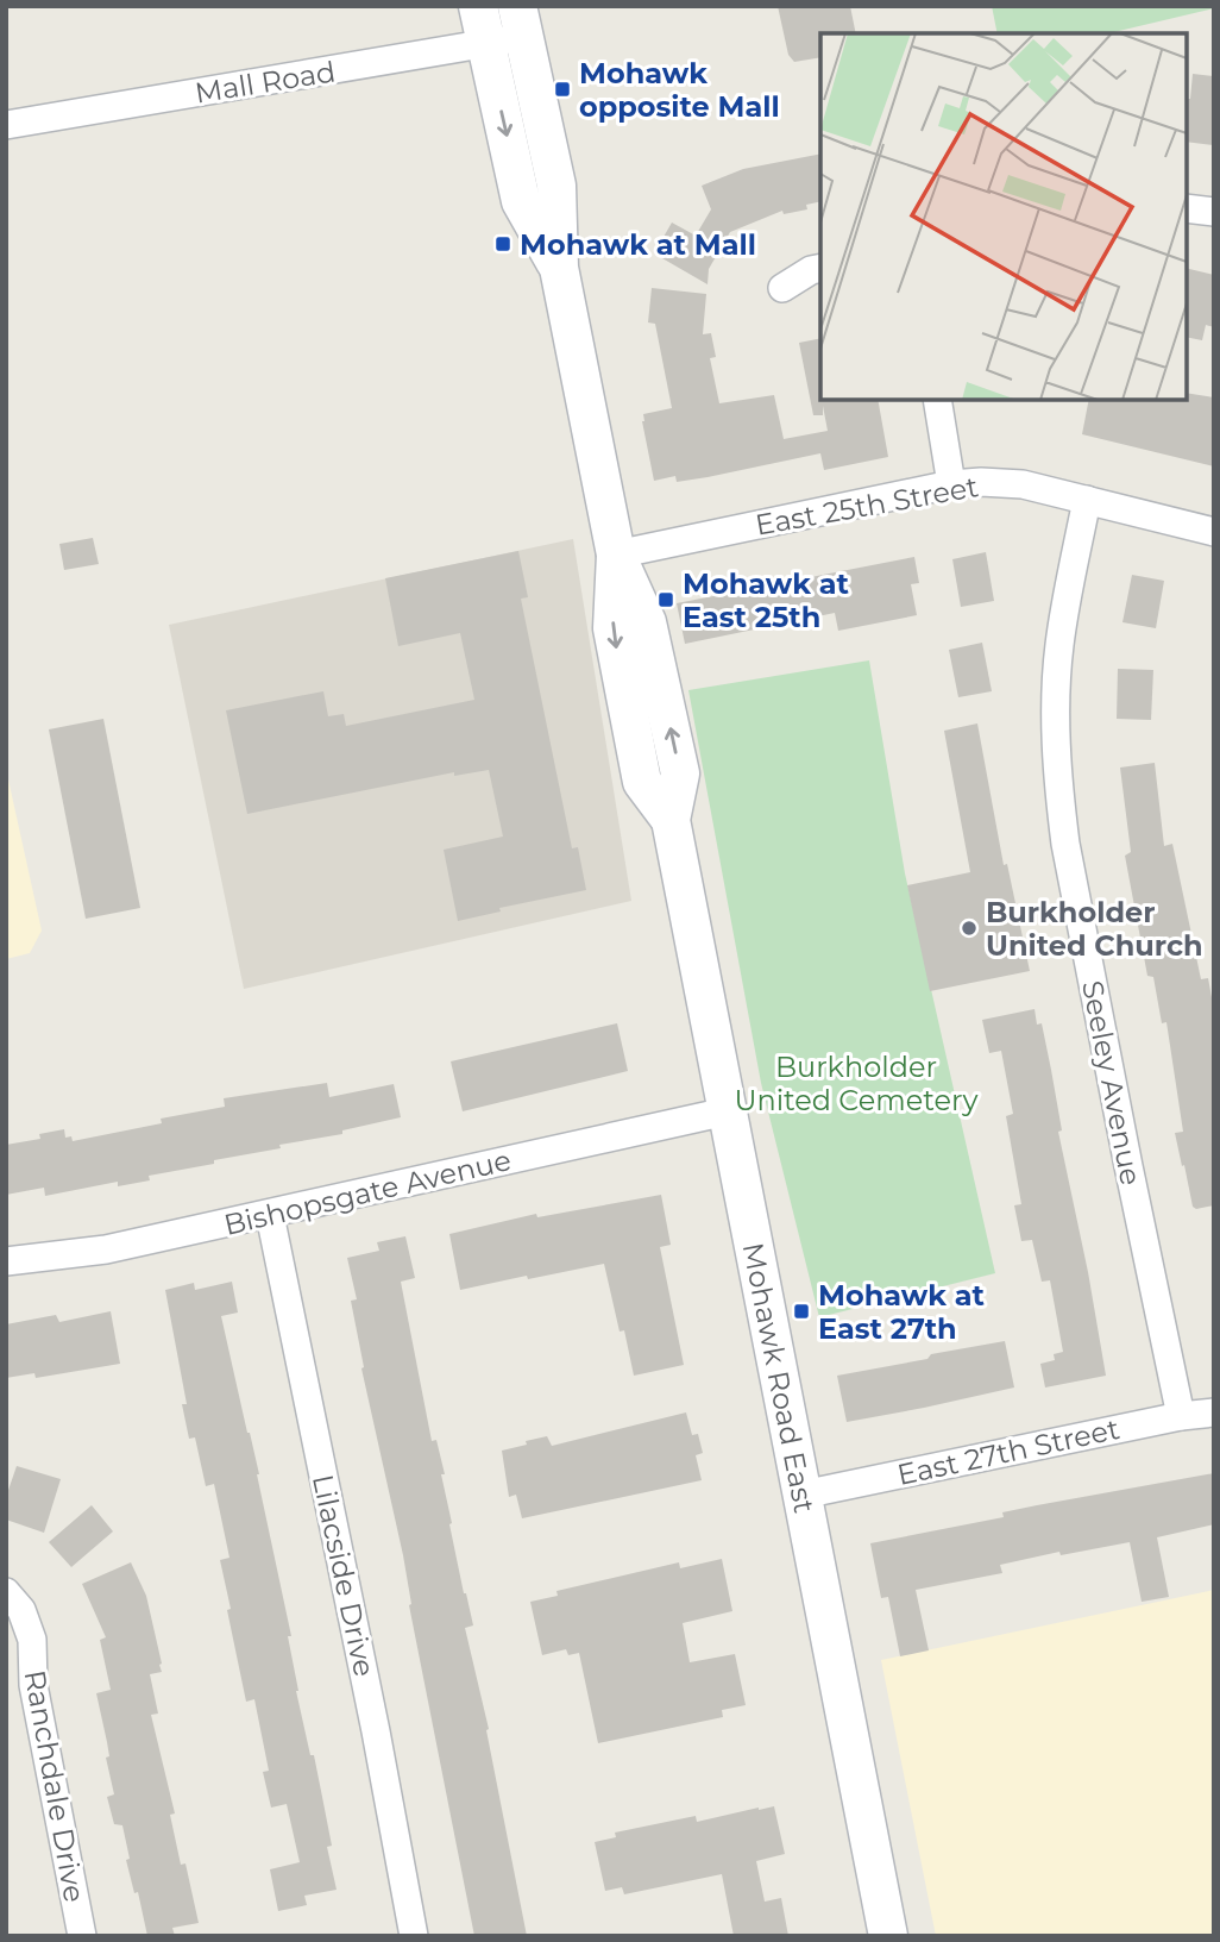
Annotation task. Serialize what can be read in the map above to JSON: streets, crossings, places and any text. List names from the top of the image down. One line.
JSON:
{"streets":{"main road":["Mohawk Road East"],"street":["Mall Road","East 25th Street","Seeley Avenue","Bishopsgate Avenue","East 27th Street","Lilacside Drive","Ranchdale Drive"]},"crossings":[["Mall Road","Mohawk Road East"],["East 25th Street","Seeley Avenue"],["East 25th Street","Mohawk Road East"],["Seeley Avenue","East 27th Street"],["Bishopsgate Avenue","Mohawk Road East"],["Bishopsgate Avenue","Lilacside Drive"],["Mohawk Road East","East 27th Street"]],"parks":["Burkholder United Cemetery"],"places":{"transit":["Mohawk opposite Mall","Mohawk at Mall","Mohawk at East 25th","Mohawk at East 27th"],"other":["Burkholder United Church"]}}
